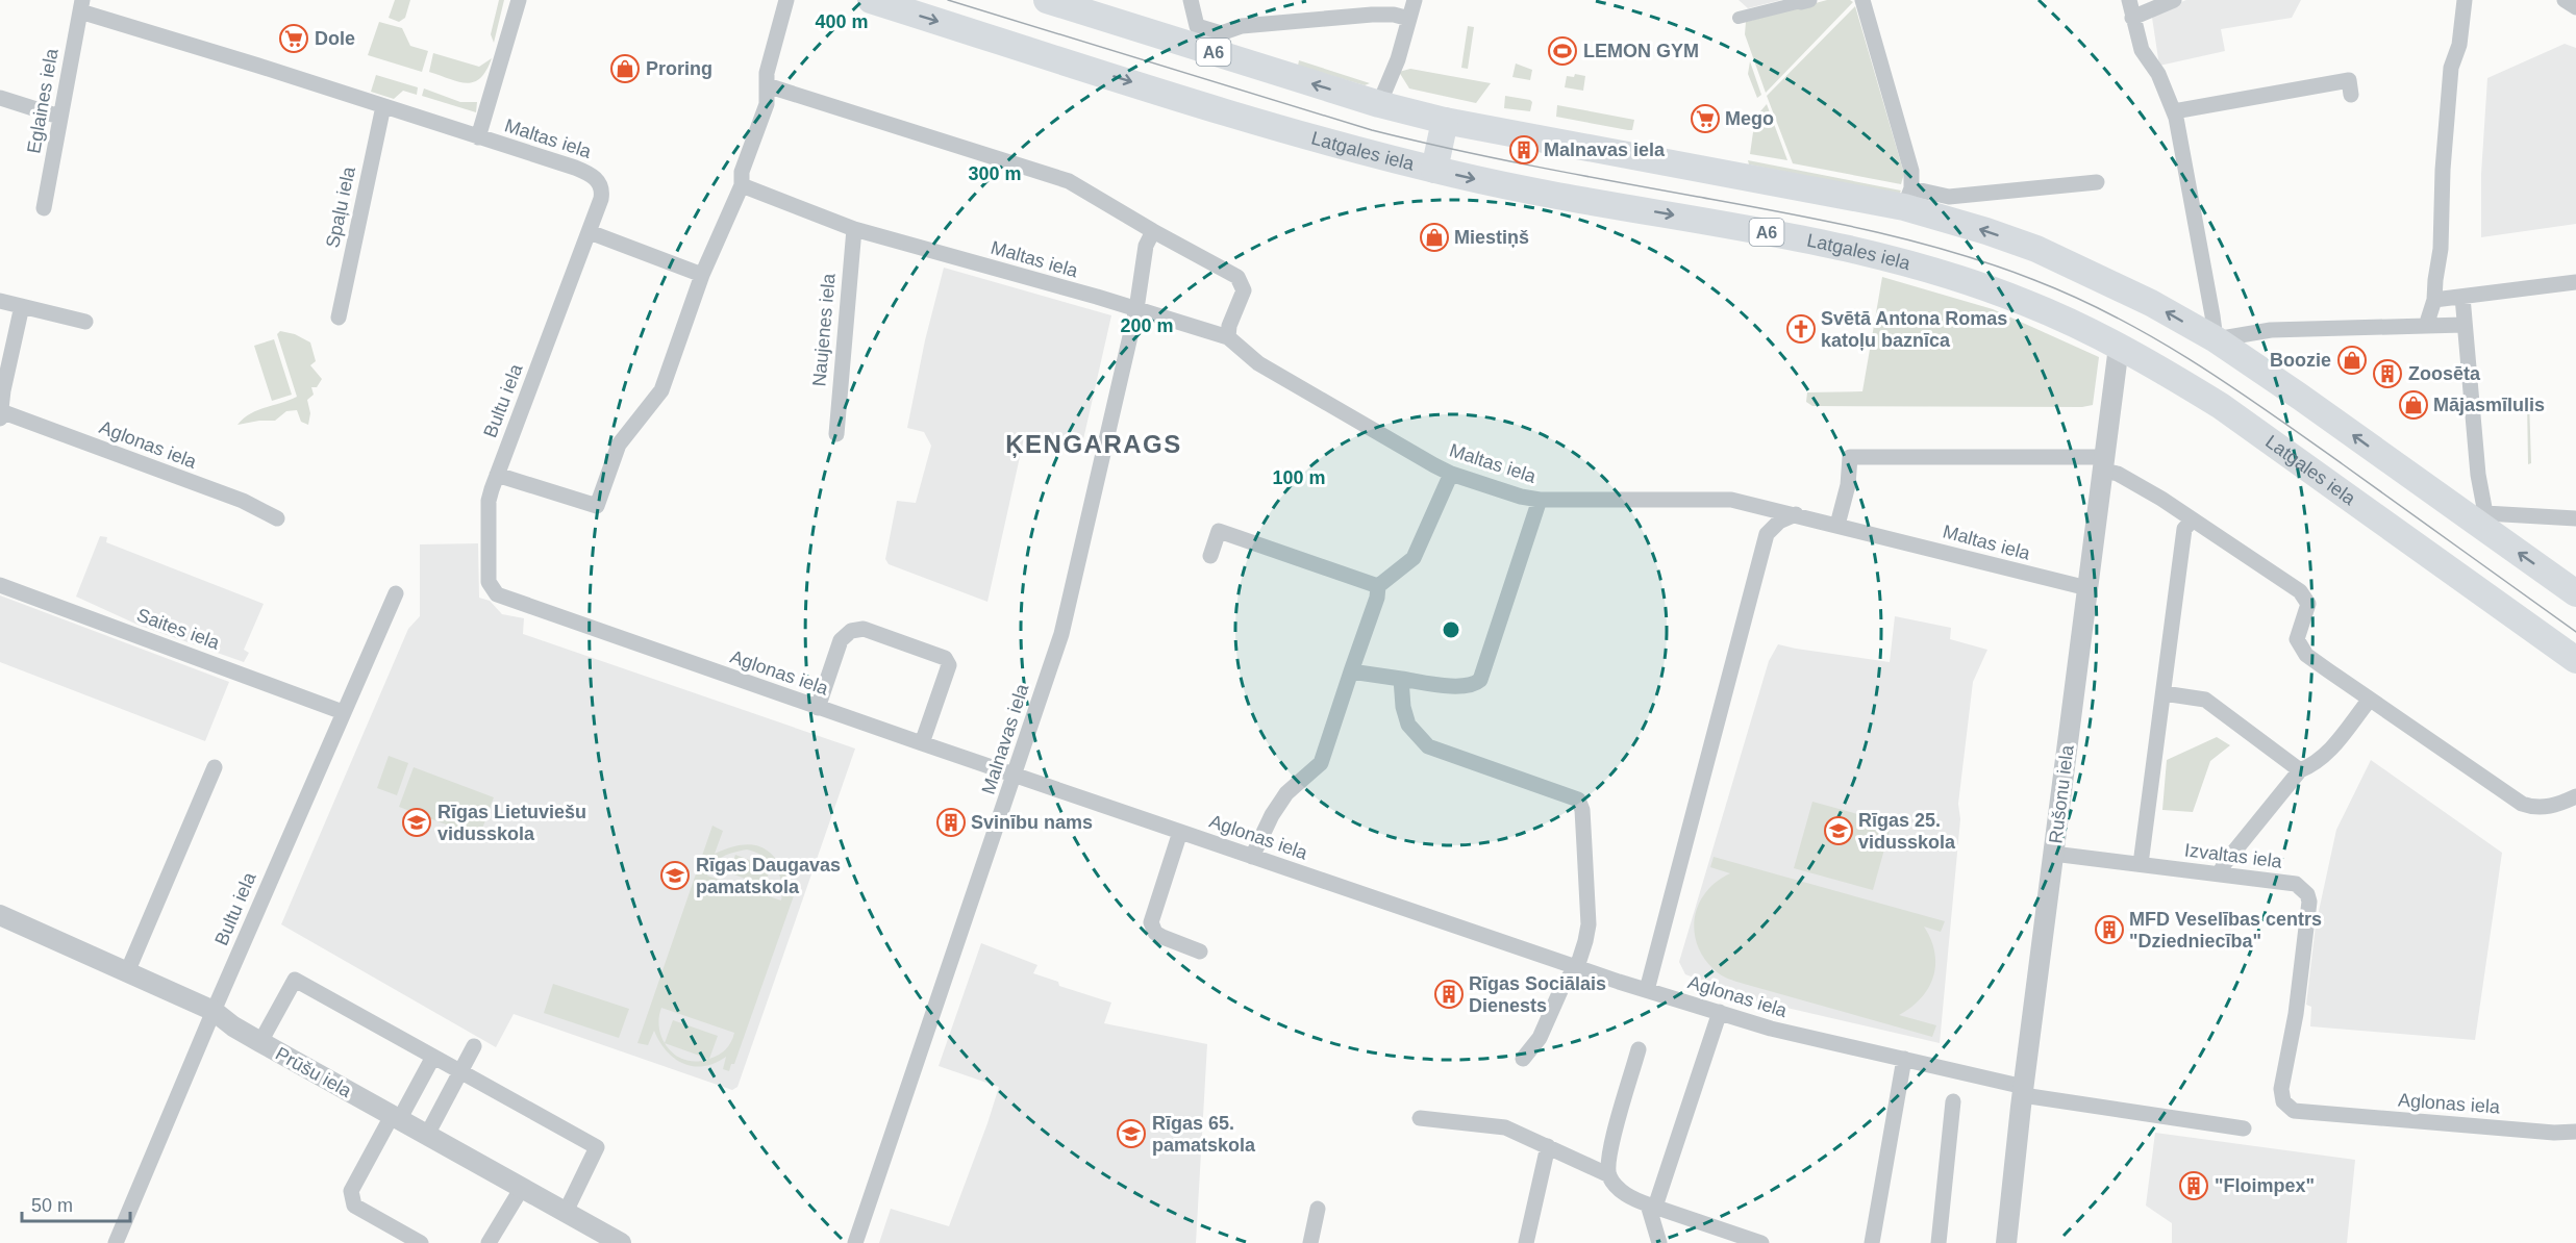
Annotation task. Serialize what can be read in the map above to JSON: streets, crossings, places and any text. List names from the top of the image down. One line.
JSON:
{"streets":{"highway":["A6","Latgales iela"],"street":["Eglaines iela","Maltas iela","Spaļu iela","Naujenes iela","Bultu iela","Aglonas iela","Saites iela","Malnavas iela","Rušonu iela","Izvaltas iela","Prūšu iela"]},"crossings":[["Eglaines iela","Maltas iela"],["Maltas iela","Spaļu iela"],["Maltas iela","Naujenes iela"],["Maltas iela","Bultu iela"],["Maltas iela","Malnavas iela"],["Maltas iela","Rušonu iela"],["Latgales iela","Rušonu iela"],["Bultu iela","Aglonas iela"],["Bultu iela","Saites iela"],["Bultu iela","Prūšu iela"],["Aglonas iela","Malnavas iela"],["Aglonas iela","Rušonu iela"],["Aglonas iela","Izvaltas iela"],["Rušonu iela","Izvaltas iela"]],"districts":["ĶENGARAGS"],"places":{"supermarket":["Dole","Mego"],"sports":["LEMON GYM"],"shop":["Proring","Miestiņš","Boozie","Mājasmīlulis"],"building":["Malnavas iela","Zoosēta","Svinību nams","MFD Veselības centrs \"Dziedniecība\"","Rīgas Sociālais Dienests","\"Floimpex\""],"church":["Svētā Antona Romas katoļu baznīca"],"school or university":["Rīgas Lietuviešu vidusskola","Rīgas 25. vidusskola","Rīgas Daugavas pamatskola","Rīgas 65. pamatskola"]},"scale_bar":"50 m","rings":["400 m","300 m","200 m","100 m"]}
